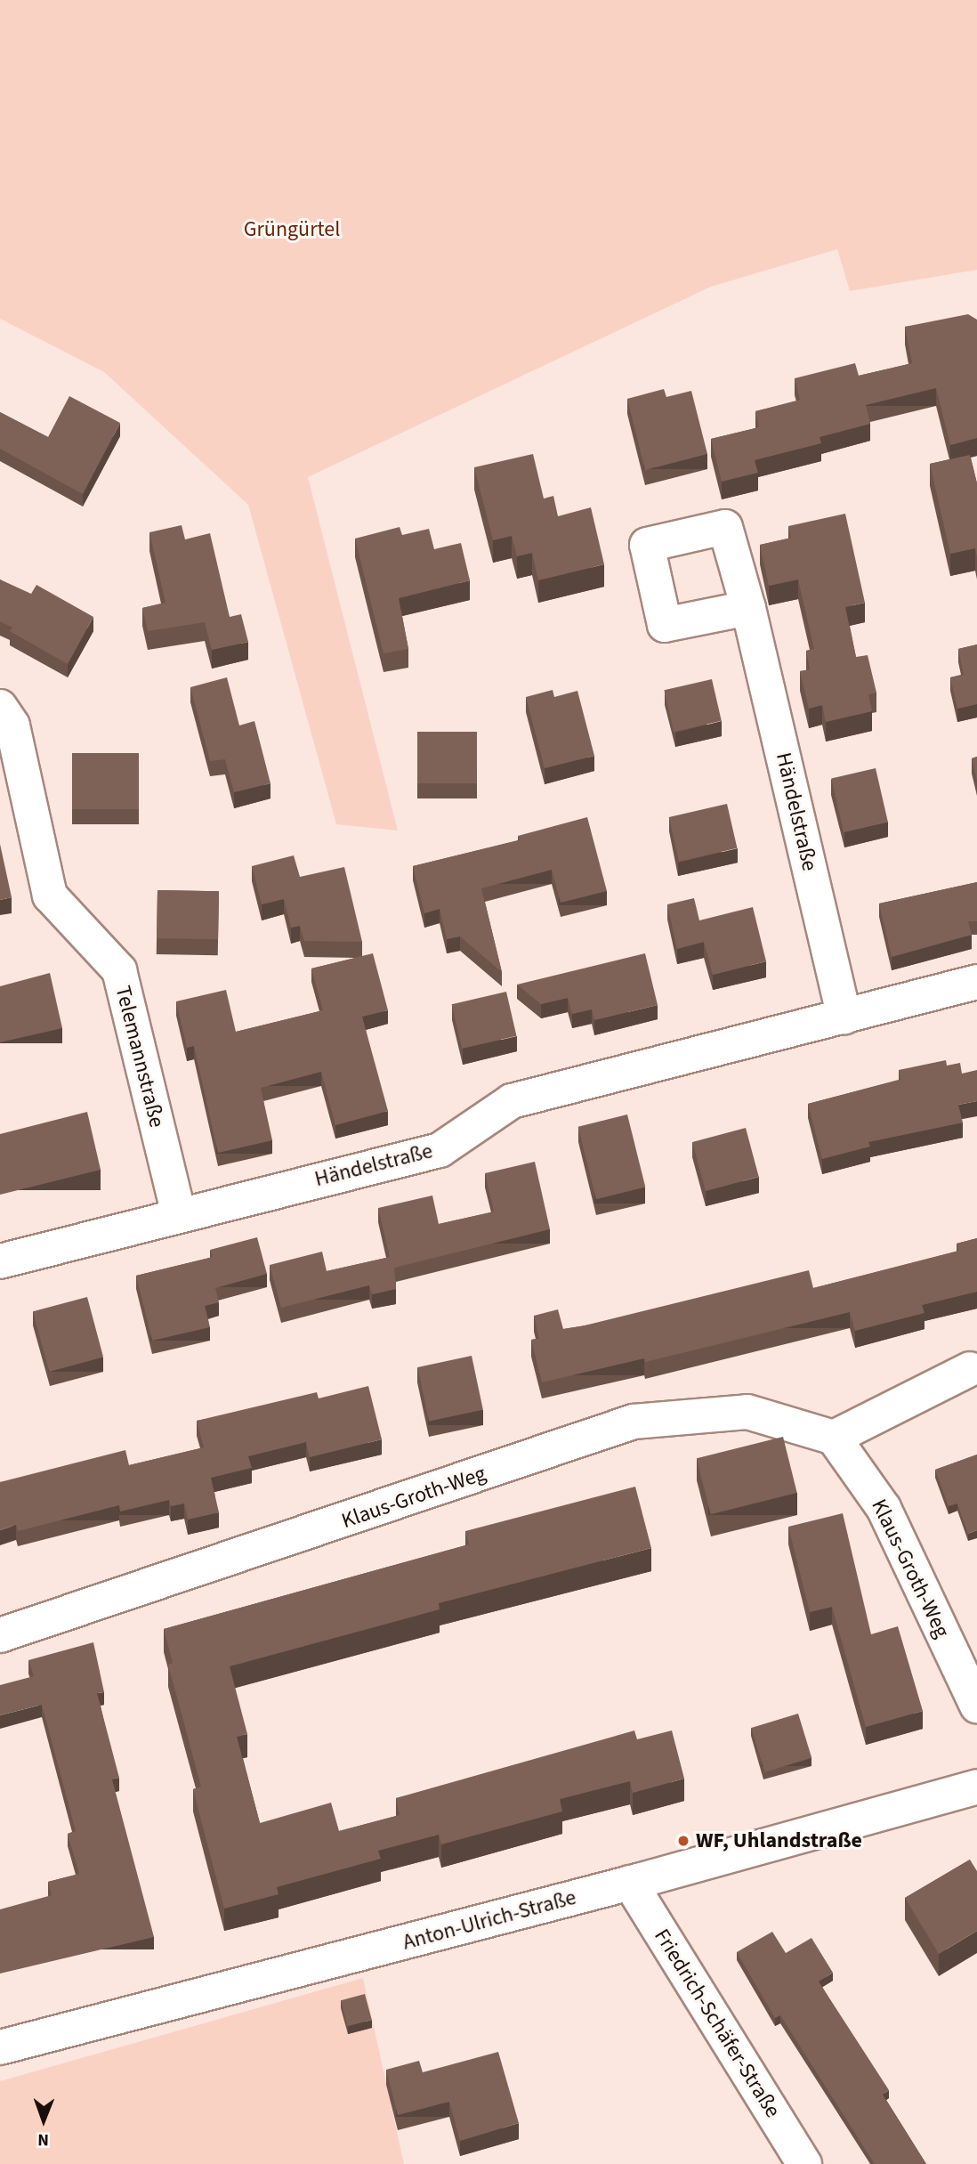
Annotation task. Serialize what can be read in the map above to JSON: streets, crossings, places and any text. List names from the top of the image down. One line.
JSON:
{"streets":{"street":["Händelstraße","Telemannstraße","Klaus-Groth-Weg","Anton-Ulrich-Straße","Friedrich-Schäfer-Straße"]},"crossings":[["Händelstraße","Telemannstraße"],["Anton-Ulrich-Straße","Friedrich-Schäfer-Straße"]],"parks":["Grüngürtel"],"places":["WF, Uhlandstraße"],"north":"bottom"}
